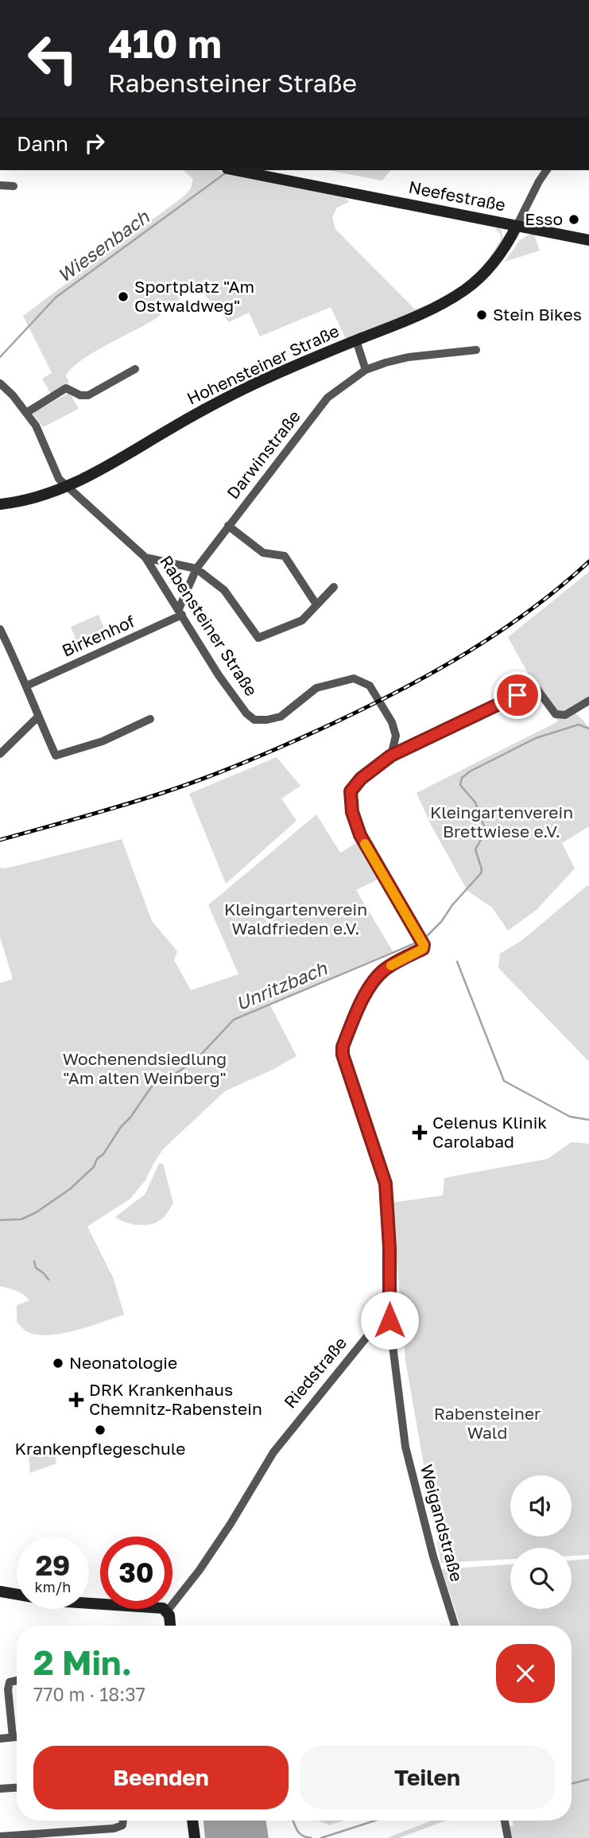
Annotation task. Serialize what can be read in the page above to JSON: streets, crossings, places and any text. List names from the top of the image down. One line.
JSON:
{"streets":{"main road":["Neefestraße","Hohensteiner Straße"],"street":["Darwinstraße","Rabensteiner Straße","Birkenhof","Riedstraße","Weigandstraße"]},"crossings":[["Neefestraße","Hohensteiner Straße"],["Hohensteiner Straße","Rabensteiner Straße"],["Darwinstraße","Rabensteiner Straße"],["Darwinstraße","Birkenhof"],["Rabensteiner Straße","Birkenhof"],["Riedstraße","Weigandstraße"]],"water":["Wiesenbach","Unritzbach"],"parks":["Kleingartenverein Brettwiese e.V.","Kleingartenverein Waldfrieden e.V.","Wochenendsiedlung \"Am alten Weinberg\"","Rabensteiner Wald"],"places":{"other":["Esso","Sportplatz \"Am Ostwaldweg\"","Stein Bikes","Neonatologie","Krankenpflegeschule"],"health":["Celenus Klinik Carolabad","DRK Krankenhaus Chemnitz-Rabenstein"]},"page":{"turn":["410 m","Rabensteiner Straße"],"then":"Dann","speed":"29 km/h","limit":"30","heading":["2 Min.","770 m · 18:37"],"buttons":["Beenden","Teilen"]}}
